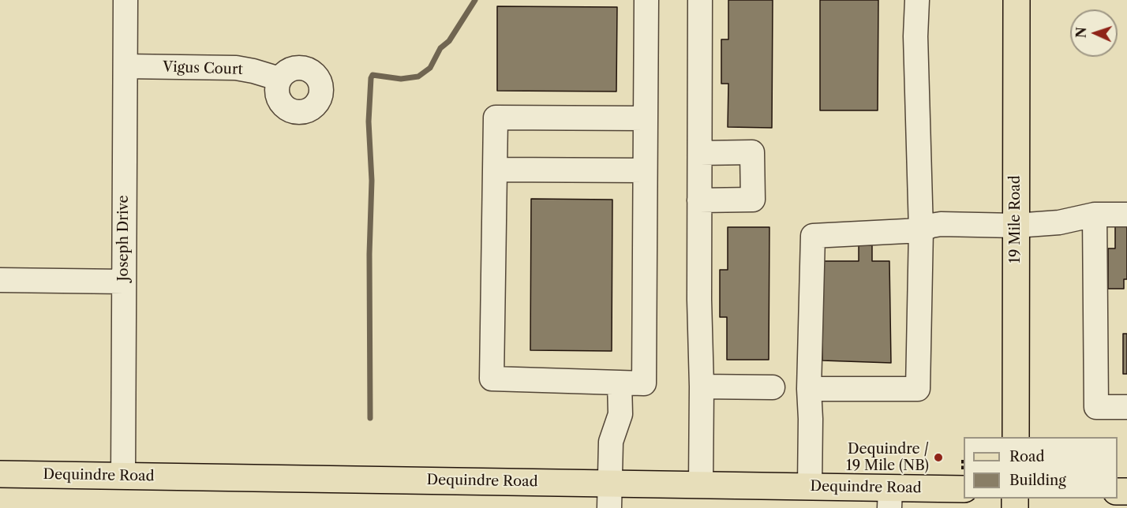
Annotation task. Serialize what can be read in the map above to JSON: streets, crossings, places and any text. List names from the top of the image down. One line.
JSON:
{"streets":{"main road":["19 Mile Road","Dequindre Road"],"street":["Vigus Court","Joseph Drive"]},"crossings":[["Vigus Court","Joseph Drive"],["Joseph Drive","Dequindre Road"]],"places":["Dequindre / 19 Mile (NB)"],"legend":["Road","Building"],"north":"left"}
